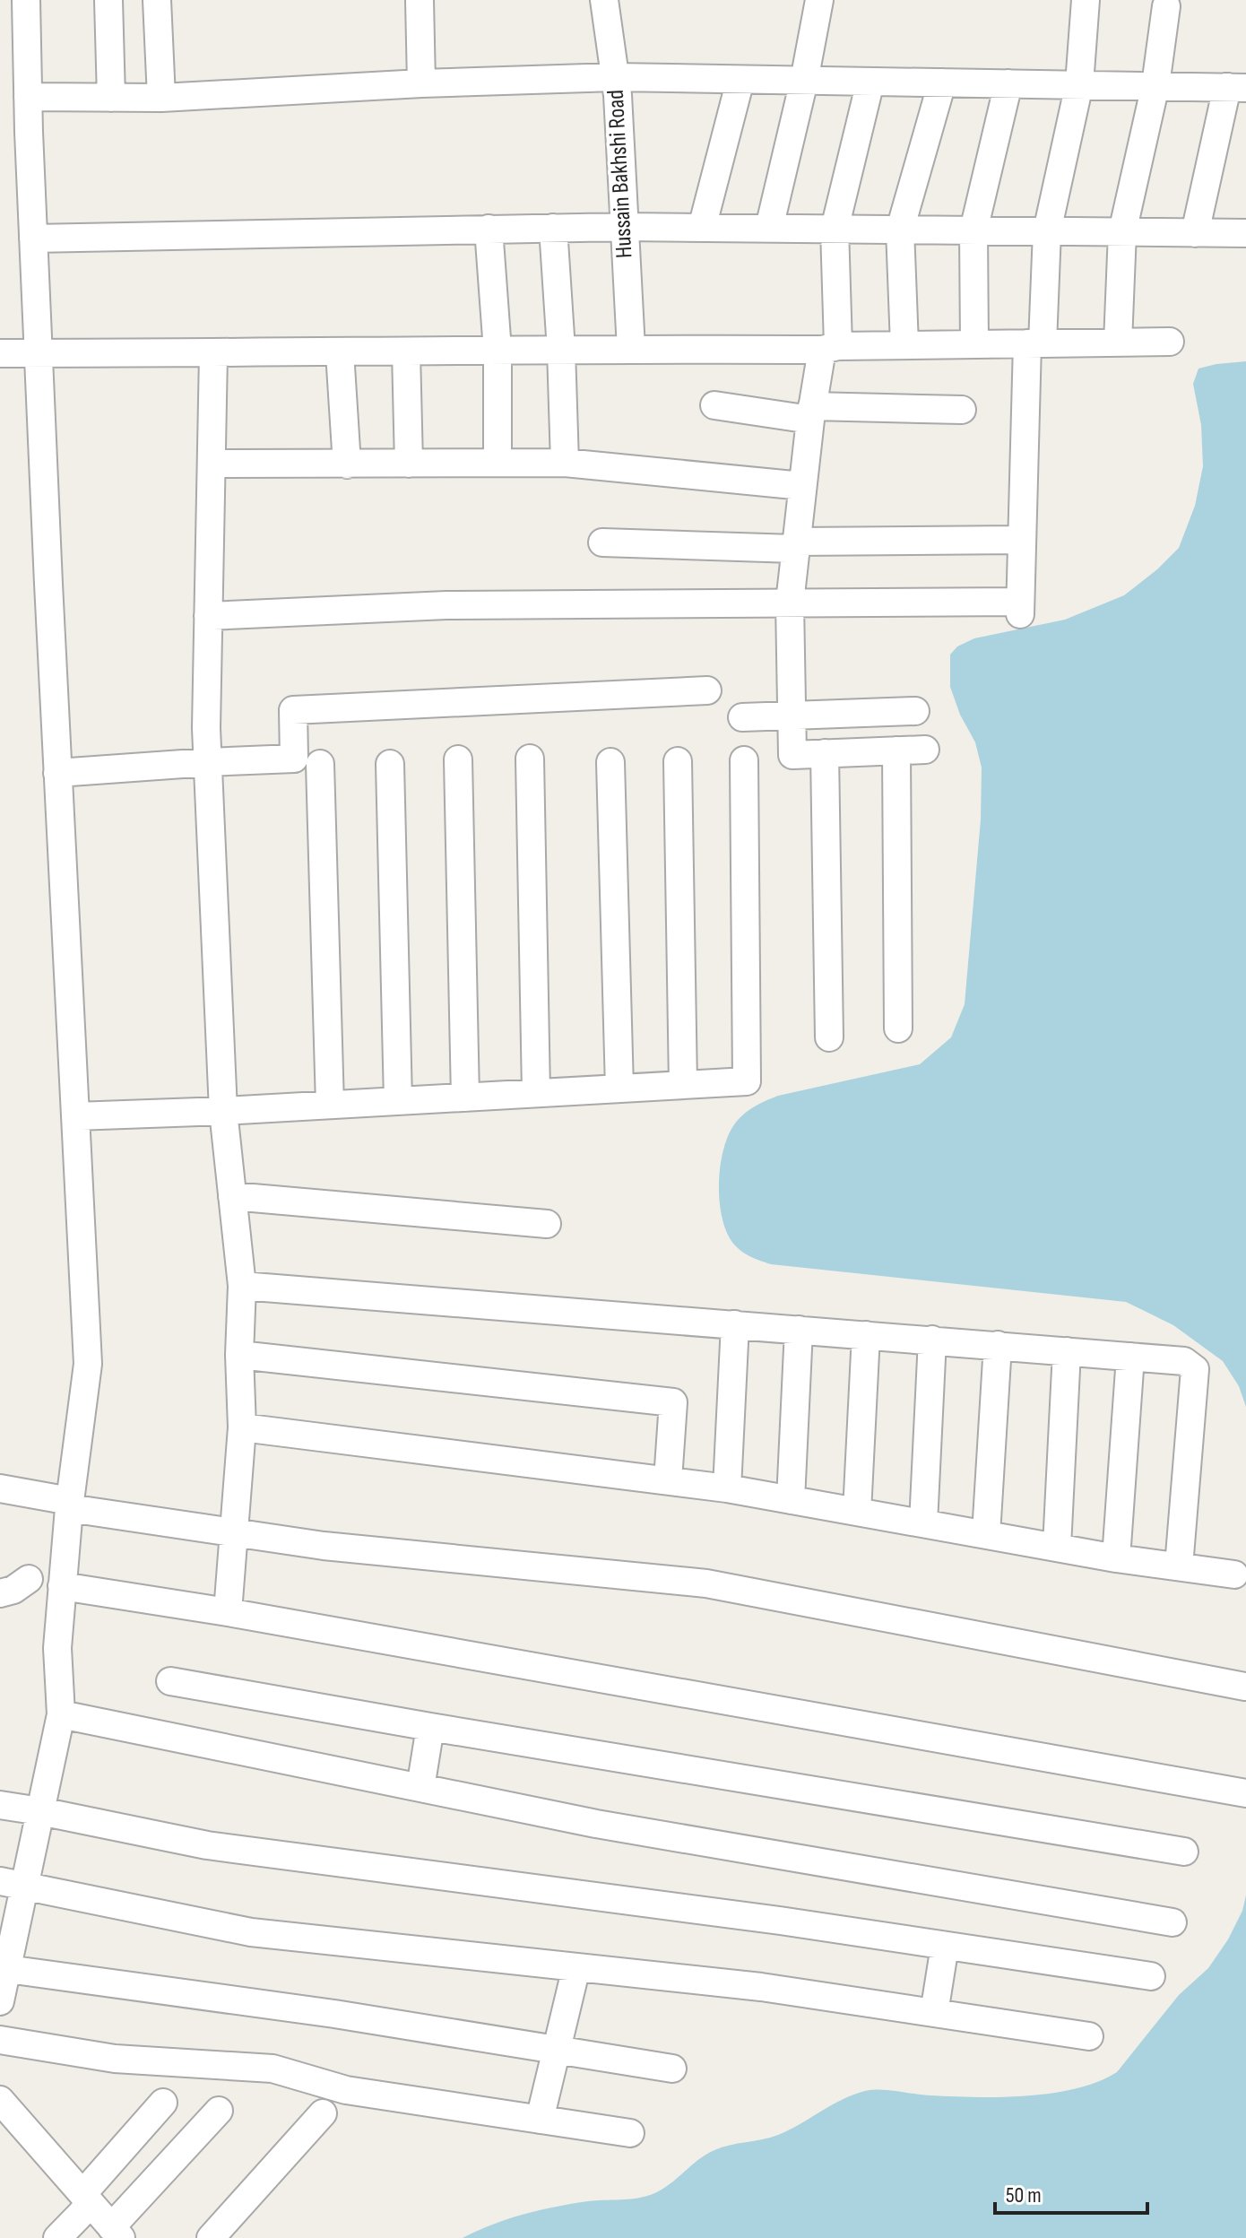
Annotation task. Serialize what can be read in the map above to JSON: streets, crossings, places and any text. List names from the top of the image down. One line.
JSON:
{"streets":{"street":["Hussain Bakhshi Road"]},"scale_bar":"50 m"}
